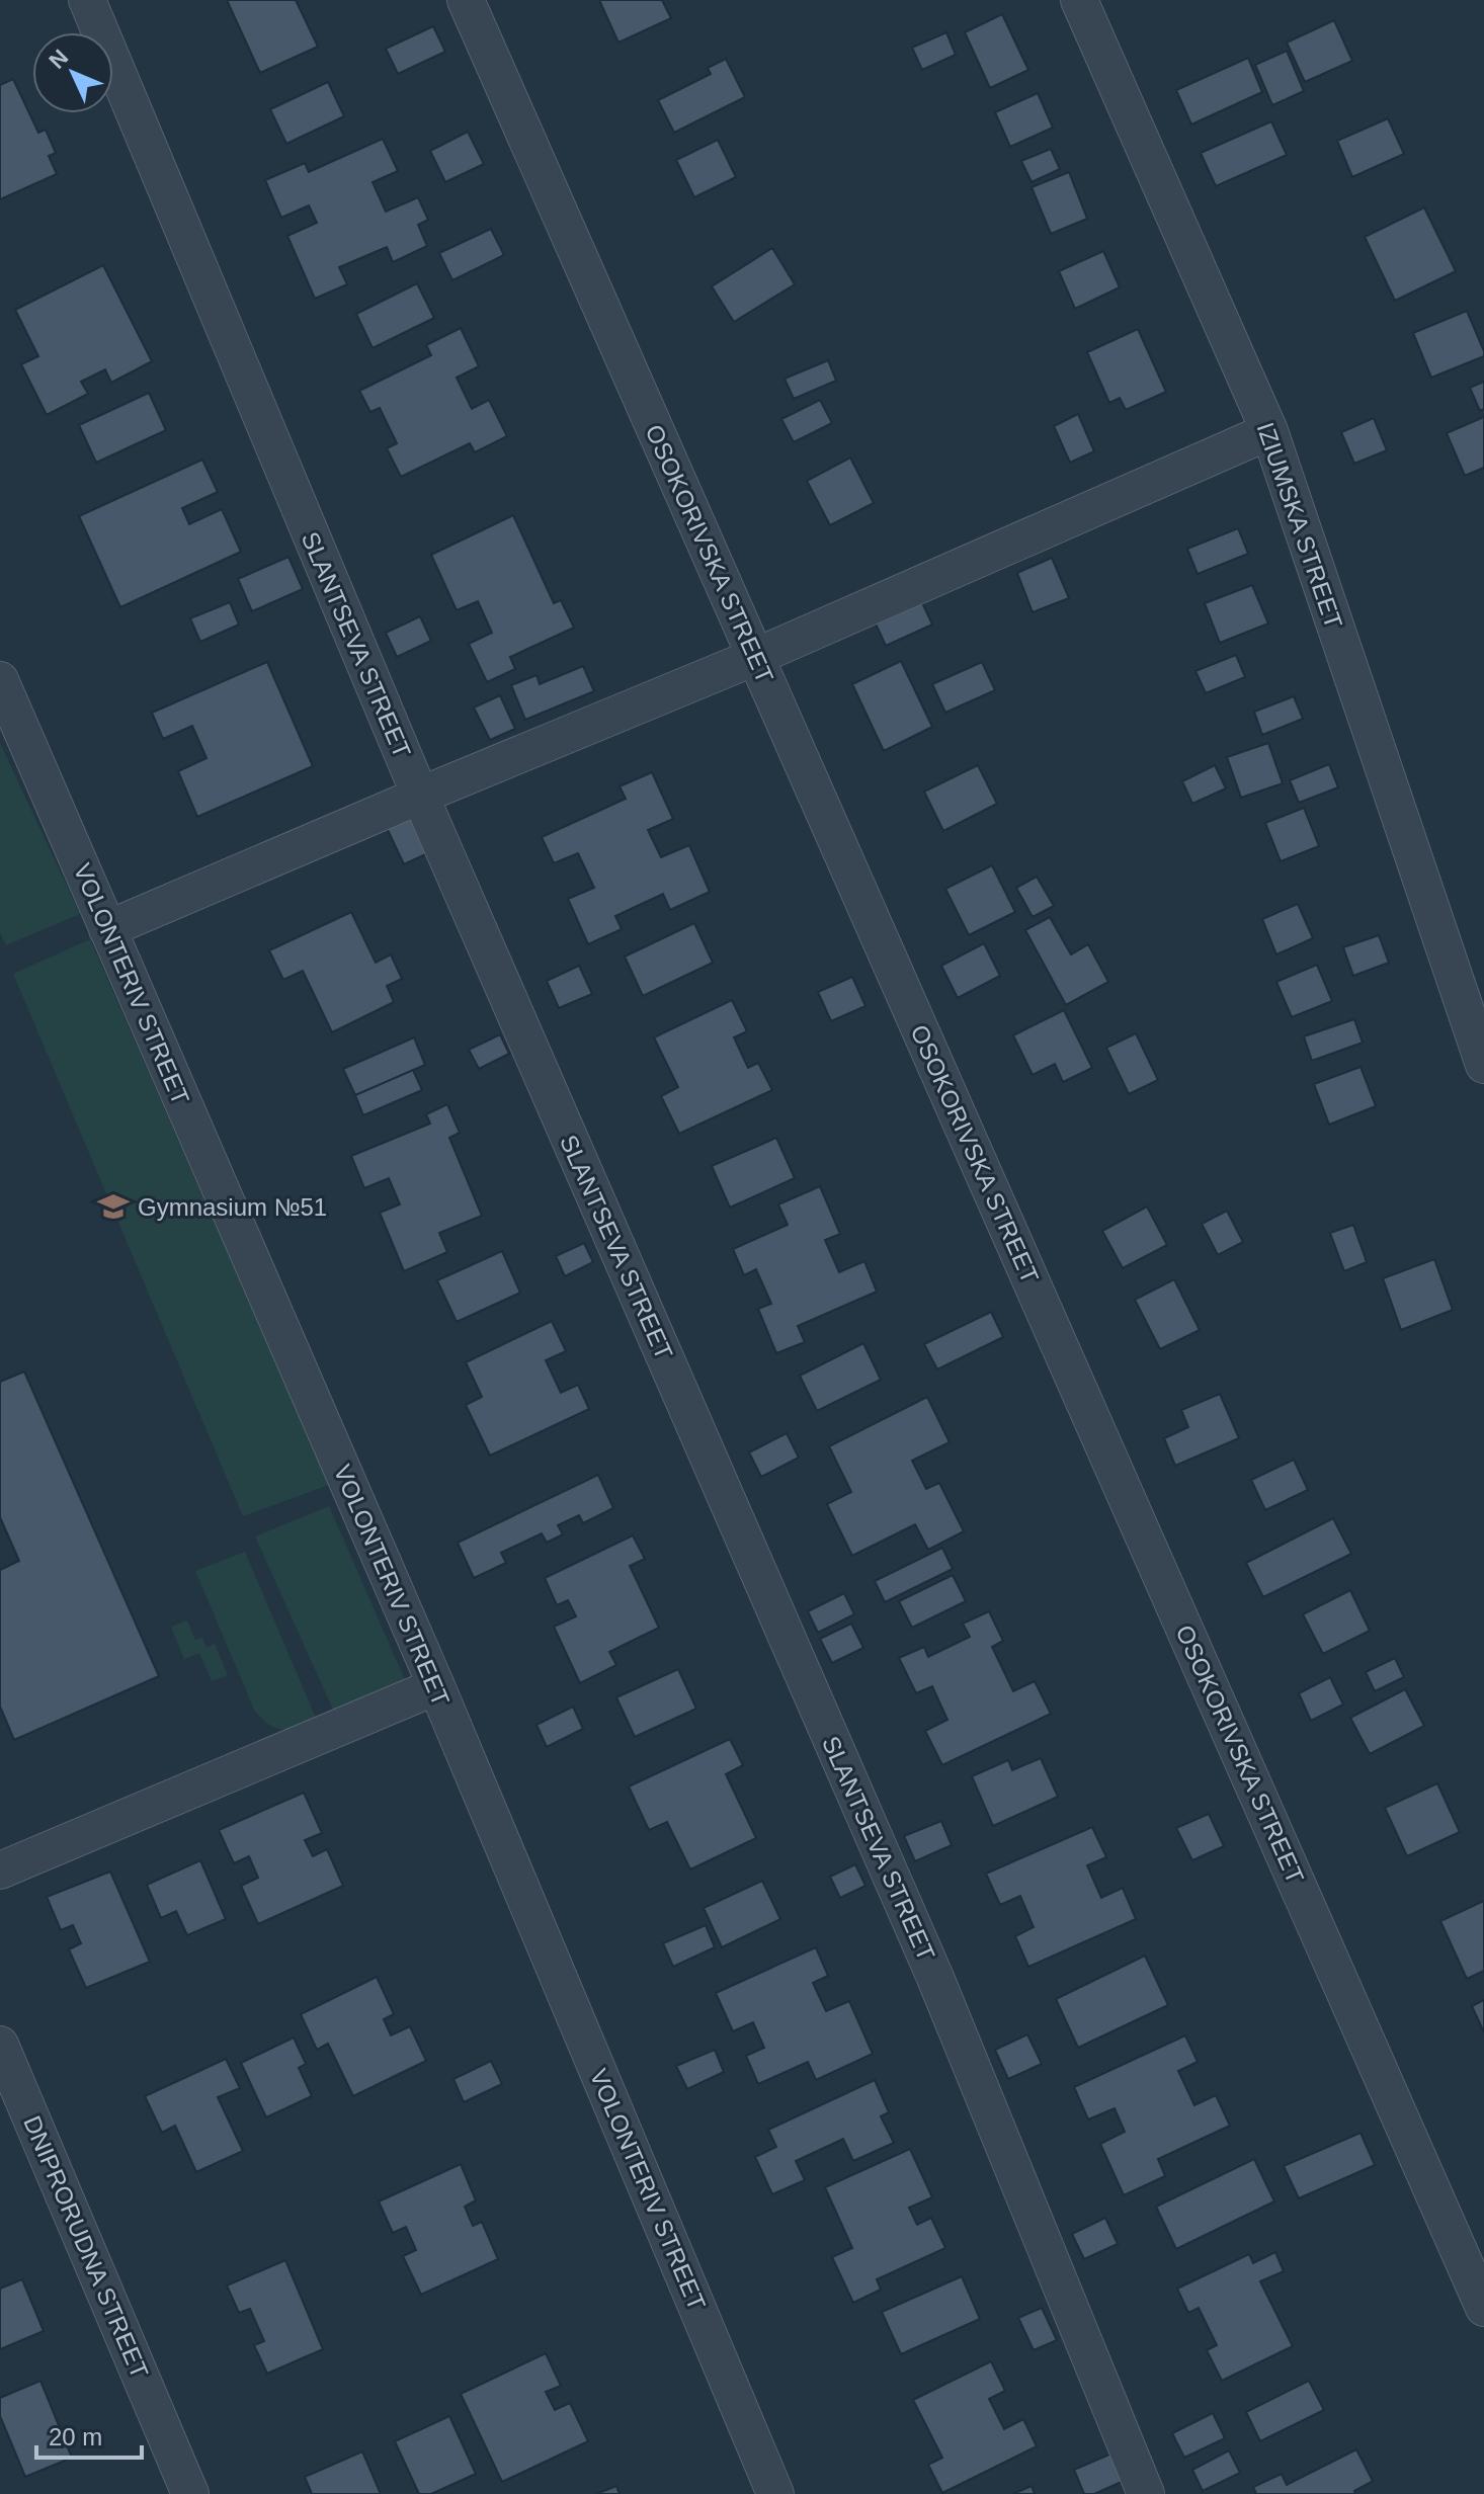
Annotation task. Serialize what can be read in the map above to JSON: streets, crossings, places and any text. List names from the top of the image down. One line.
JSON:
{"streets":{"street":["IZIUMSKA STREET","OSOKORIVSKA STREET","SLANTSEVA STREET","VOLONTERIV STREET","DNIPRORUDNA STREET"]},"places":{"school or university":["Gymnasium №51"]},"scale_bar":"20 m","north":"top left"}
